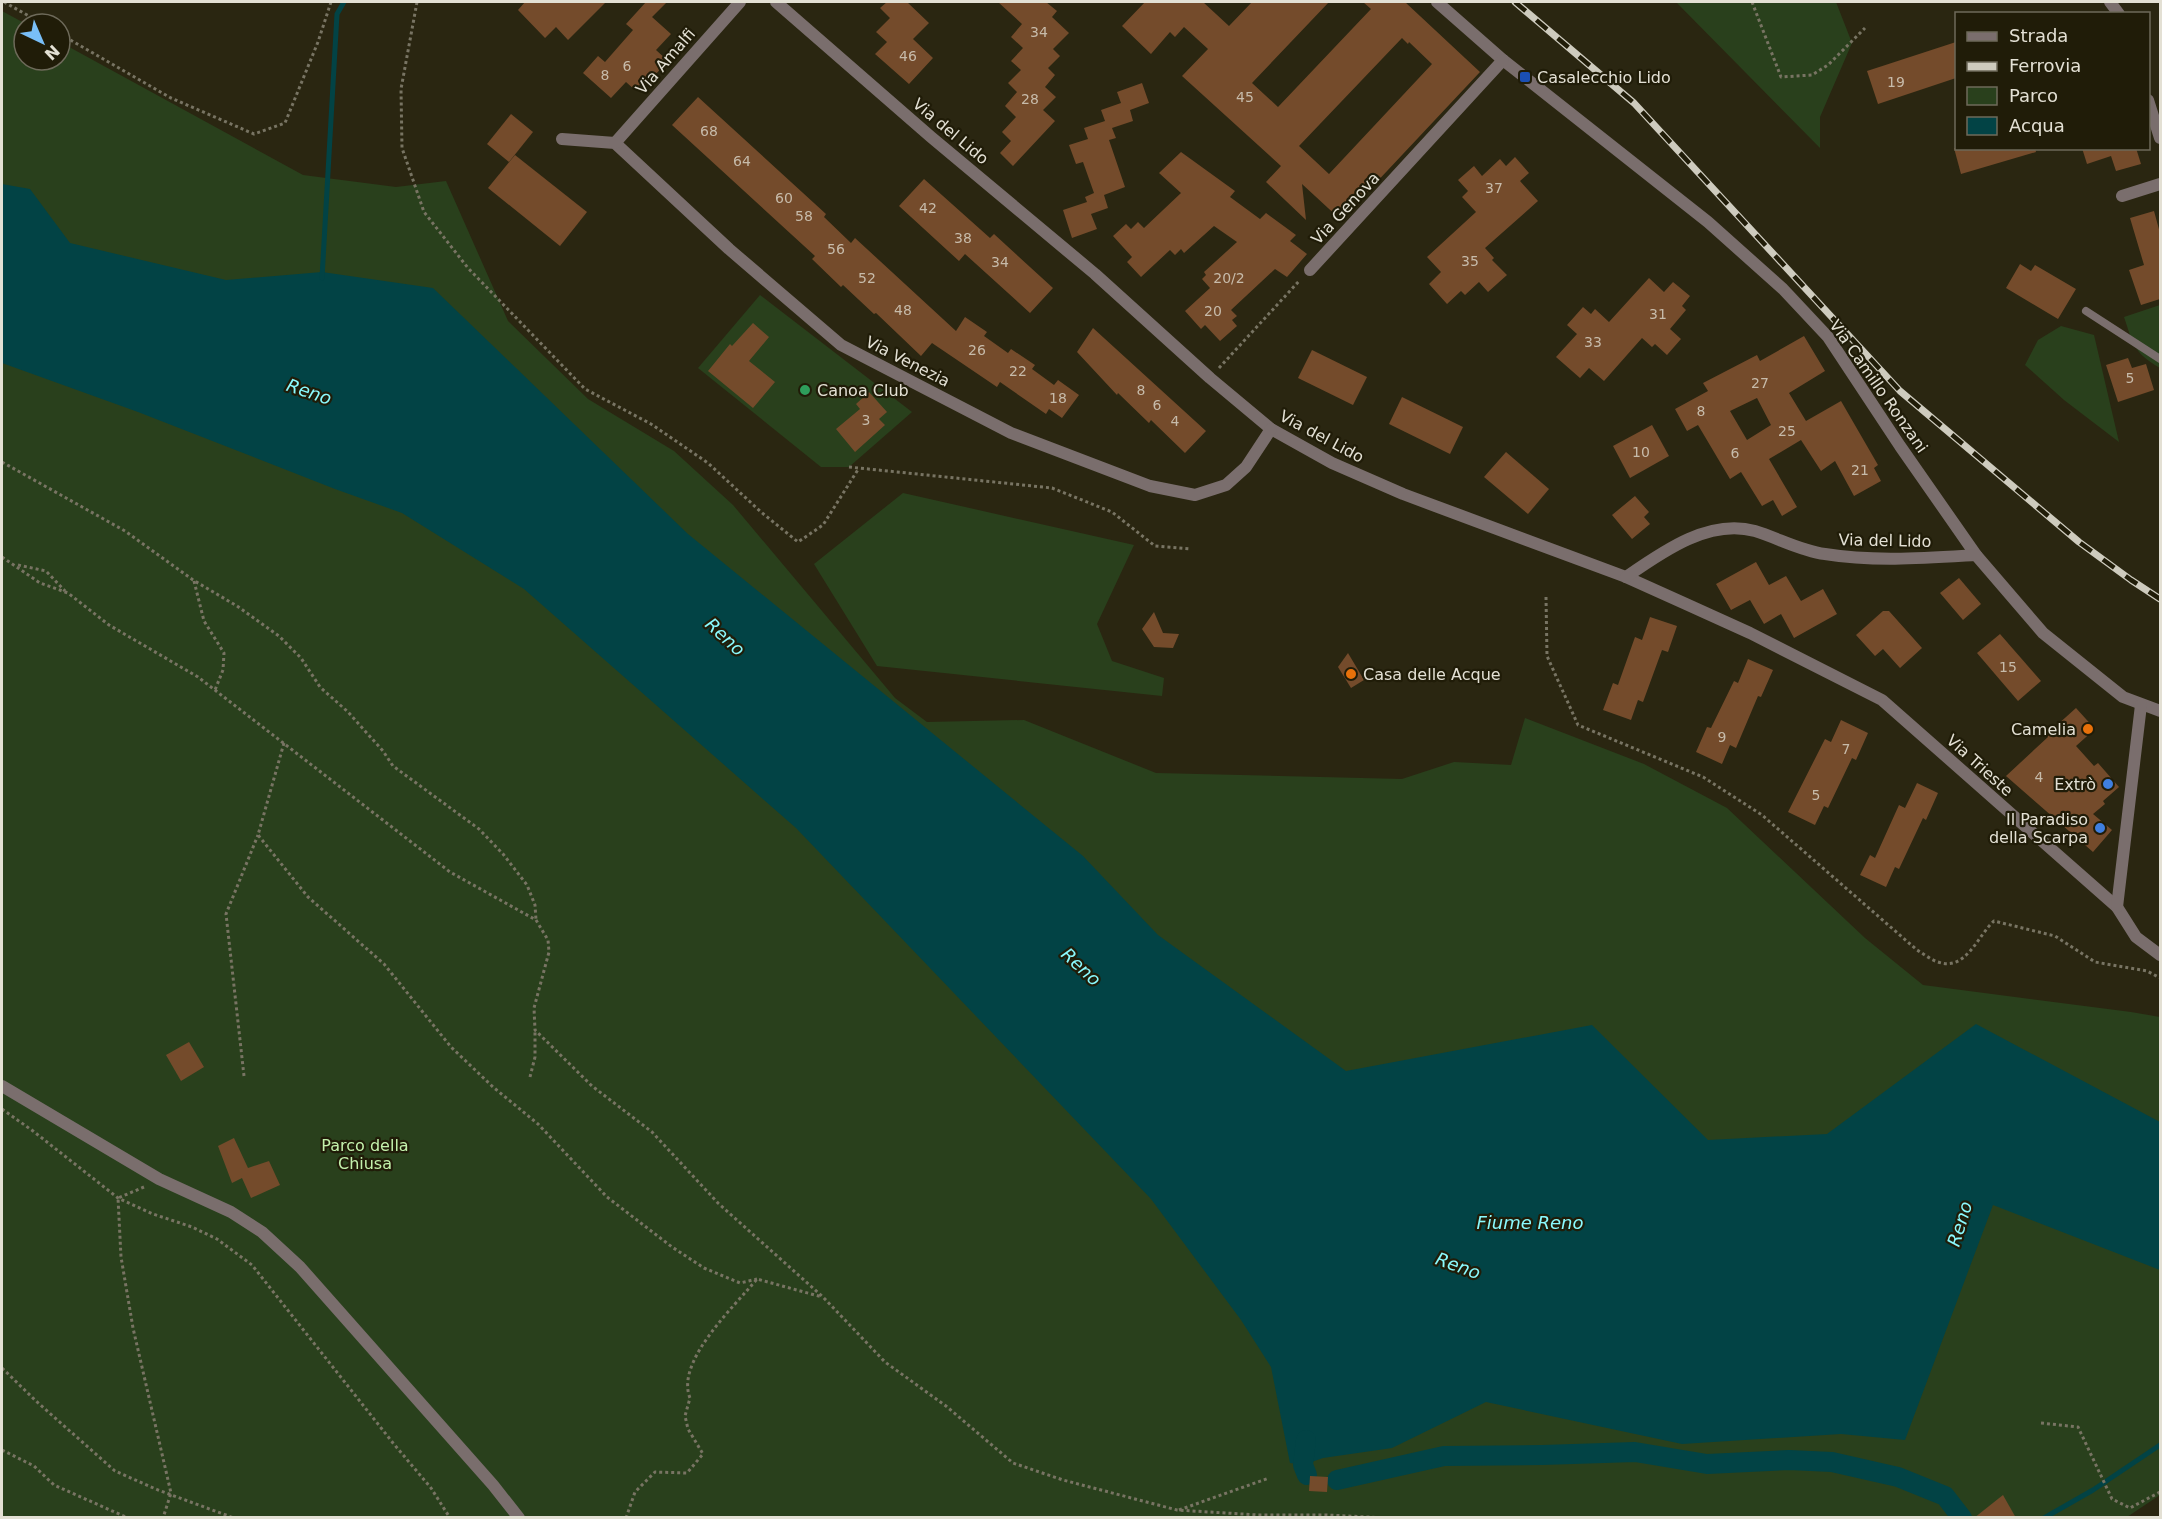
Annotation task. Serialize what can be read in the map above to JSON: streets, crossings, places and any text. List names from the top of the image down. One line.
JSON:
{"streets":{"street":["Via Amalfi","Via del Lido","Via Genova","Via Venezia","Via Camillo Ronzani","Via Trieste"]},"crossings":[["Via Amalfi","Via Venezia"],["Via del Lido","Via Genova"],["Via del Lido","Via Venezia"],["Via del Lido","Via Camillo Ronzani"],["Via del Lido","Via Trieste"],["Via Genova","Via Camillo Ronzani"]],"water":["Reno","Fiume Reno"],"parks":["Parco della Chiusa"],"places":{"transit":["Casalecchio Lido"],"other":["Canoa Club","Casa delle Acque","Camelia","Extrò","Il Paradiso della Scarpa"]},"house_numbers":["34","46","6","8","19","45","28","68","64","37","60","42","58","38","56","35","34","52","20/2","48","20","31","33","26","22","5","27","8","18","6","8","3","4","25","10","6","21","15","9","7","4","5"],"legend":["Strada","Ferrovia","Parco","Acqua"],"north":"bottom right"}
